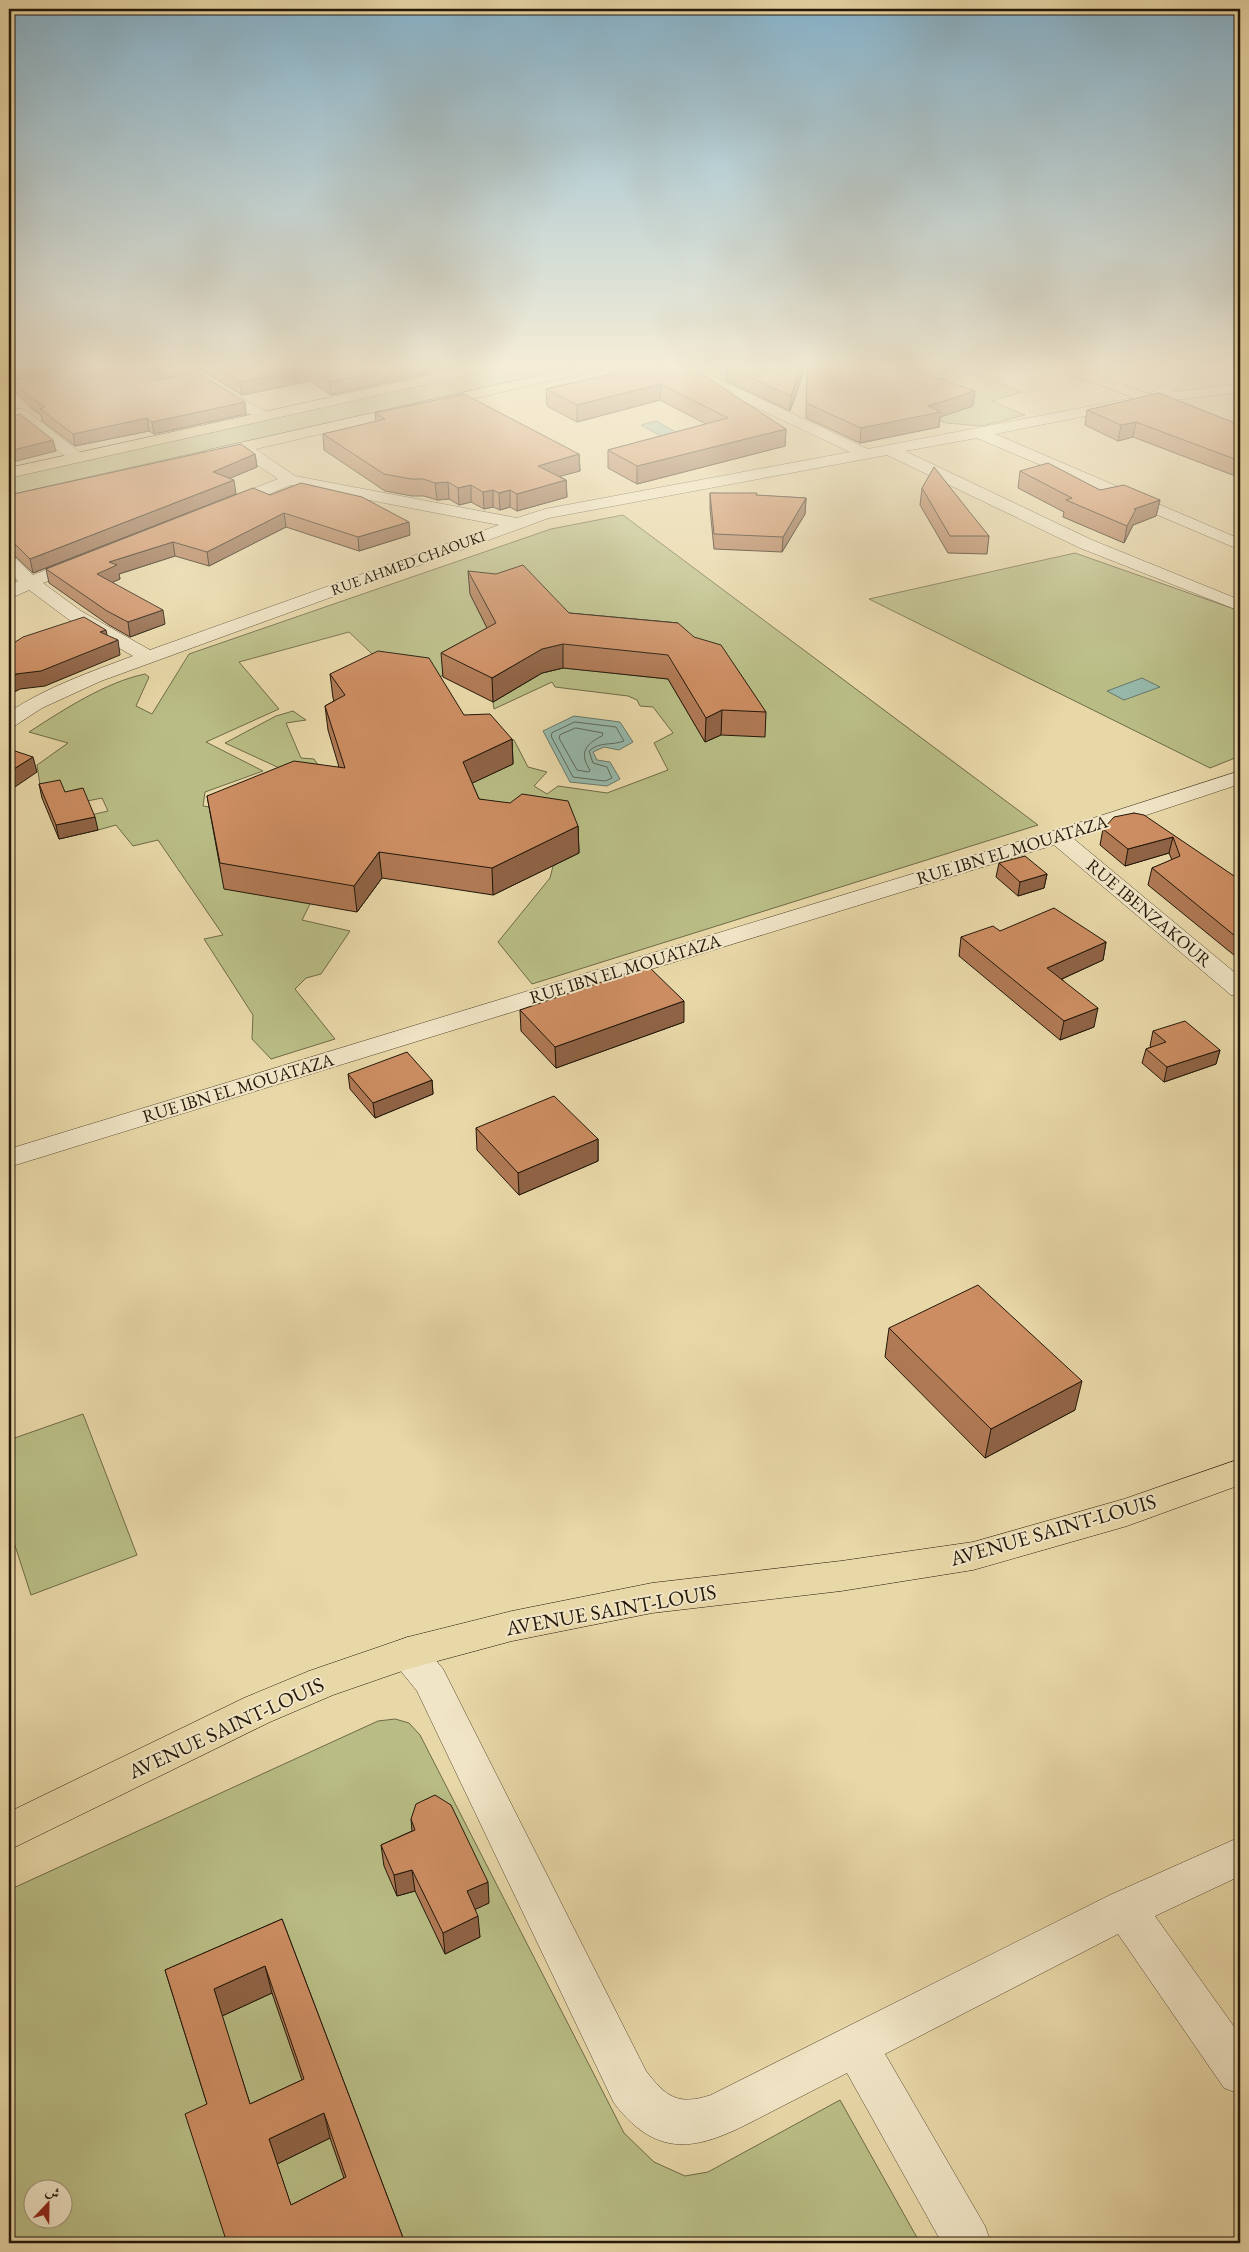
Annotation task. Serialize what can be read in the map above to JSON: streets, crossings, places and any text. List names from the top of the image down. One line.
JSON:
{"streets":{"main road":["AVENUE SAINT-LOUIS"],"street":["RUE AHMED CHAOUKI","RUE IBN EL MOUATAZA","RUE IBENZAKOUR"]},"crossings":[["RUE IBN EL MOUATAZA","RUE IBENZAKOUR"]],"north":"top"}
